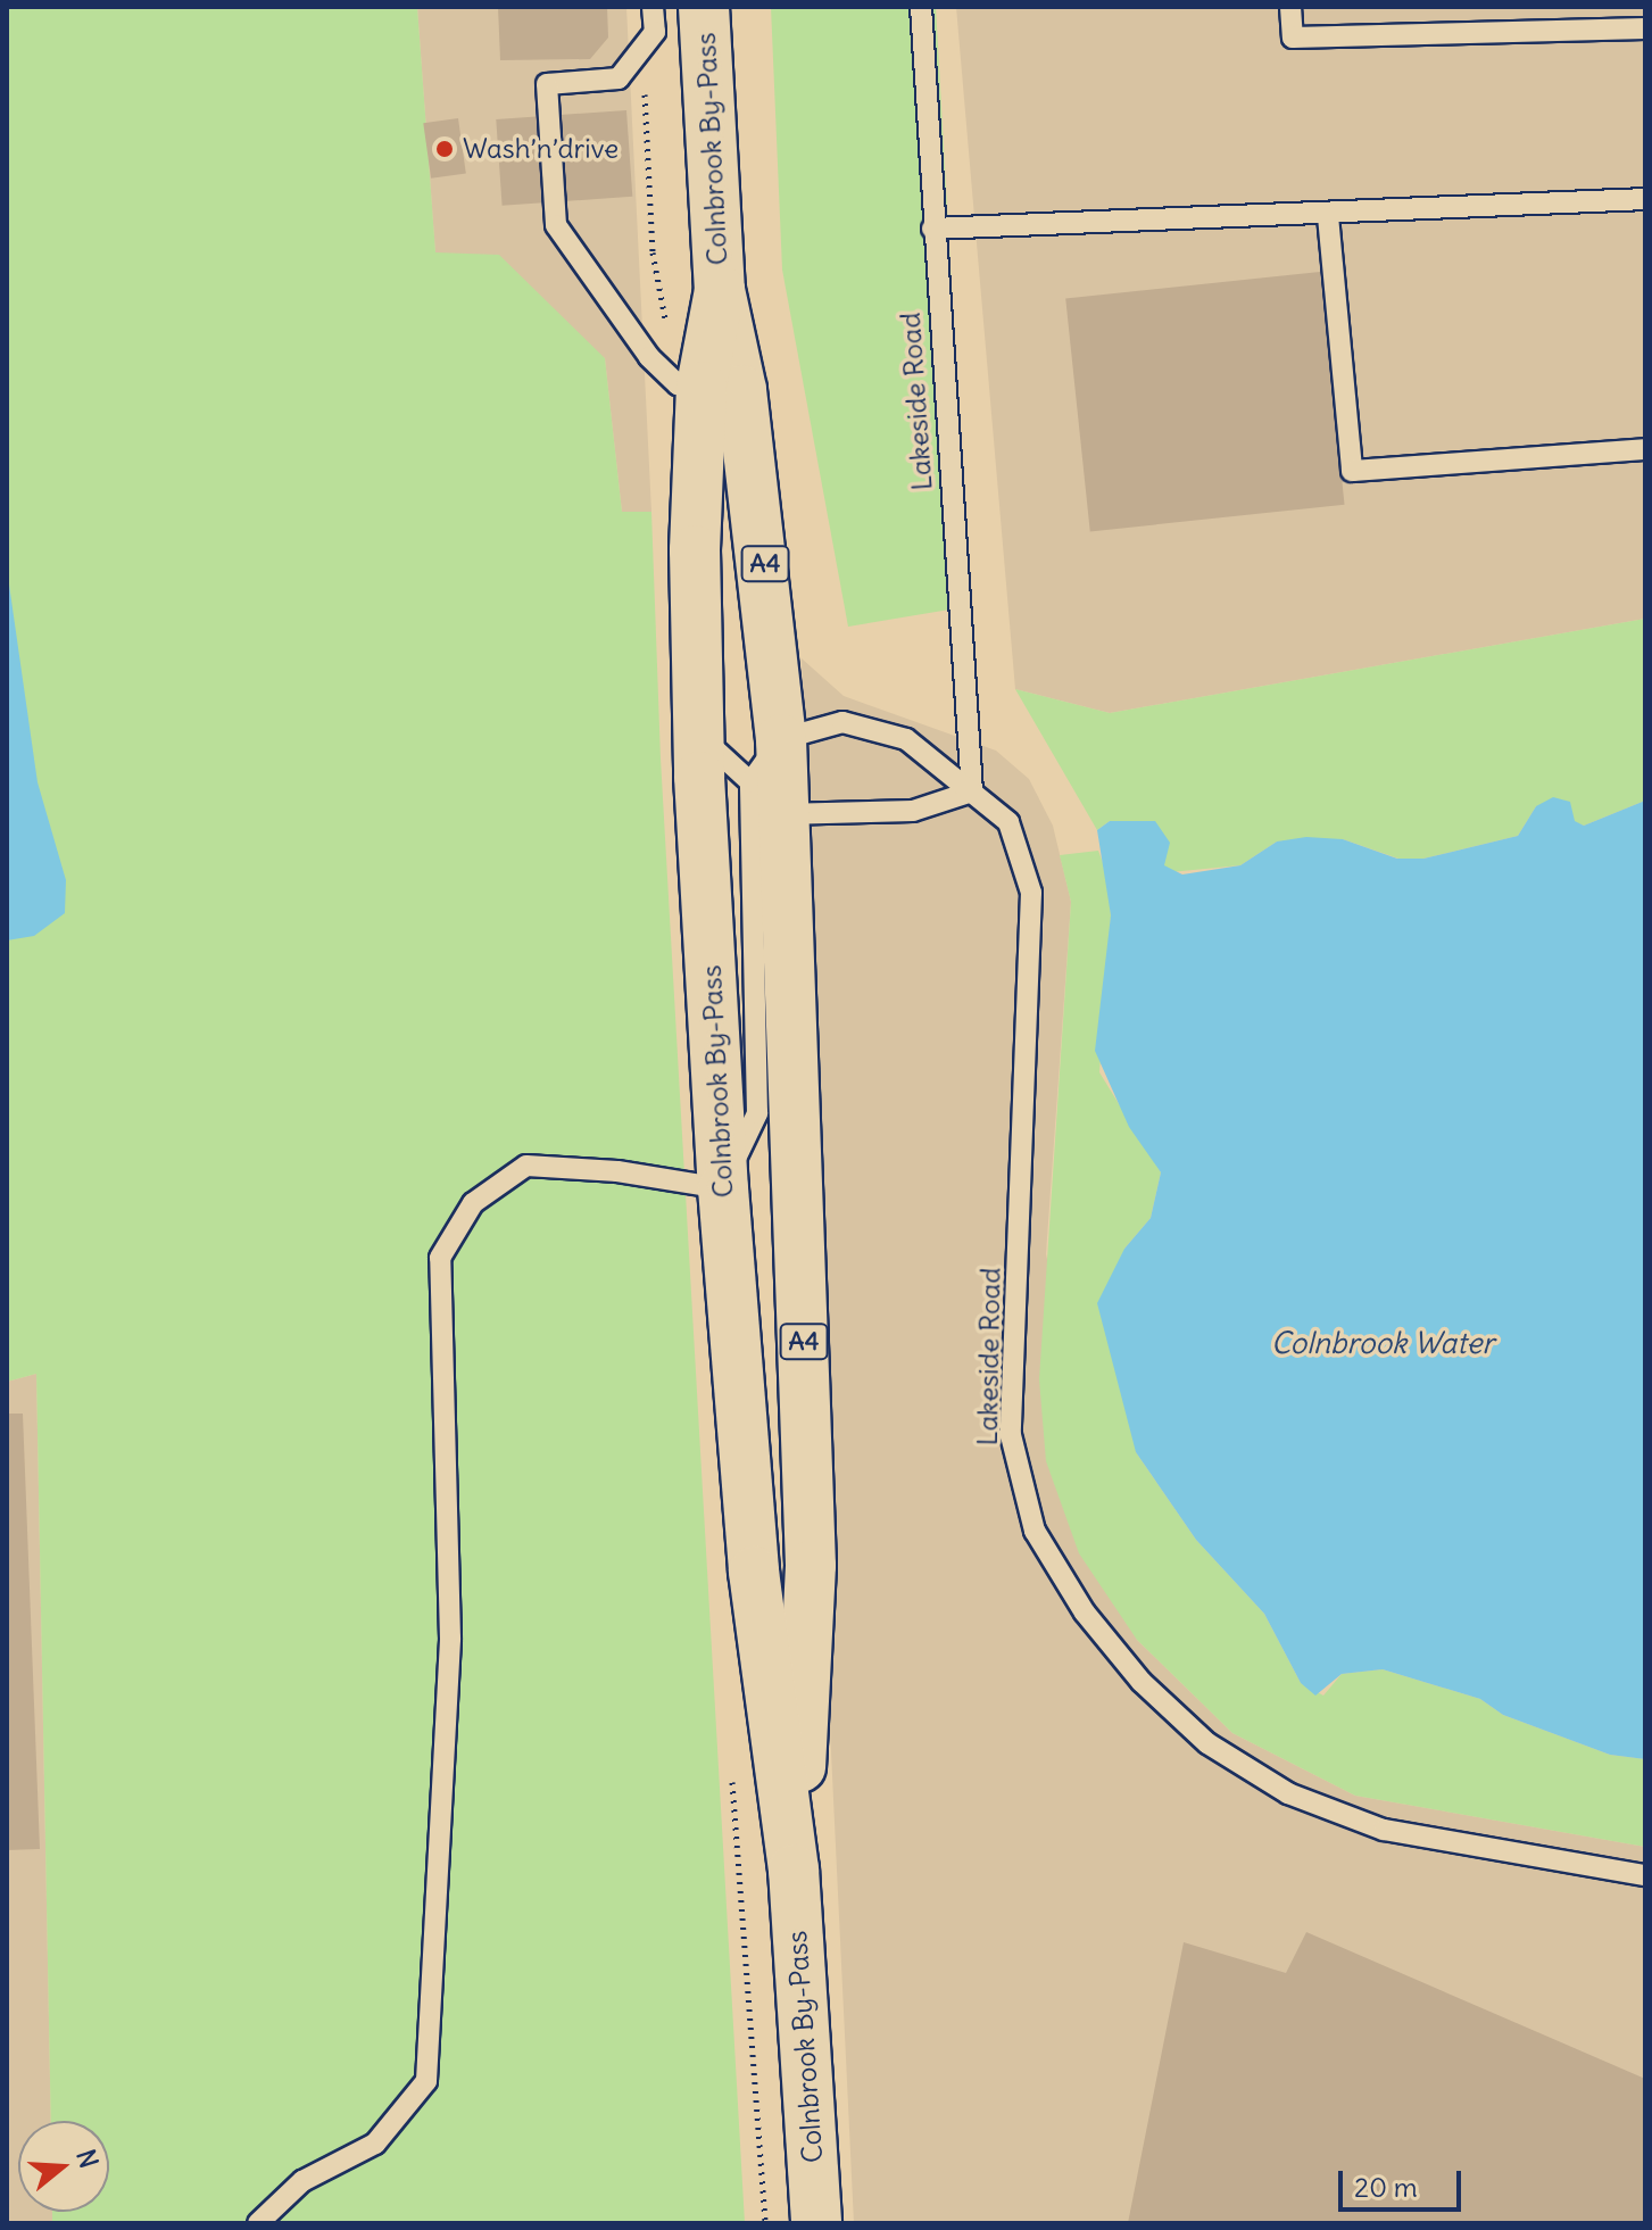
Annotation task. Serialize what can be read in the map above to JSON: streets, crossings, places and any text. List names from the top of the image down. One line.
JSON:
{"streets":{"highway":["Colnbrook By-Pass","A4"],"lane":["Lakeside Road"]},"crossings":[["Colnbrook By-Pass","Lakeside Road"]],"water":["Colnbrook Water"],"places":["Wash’n’drive"],"scale_bar":"20 m","north":"right"}
